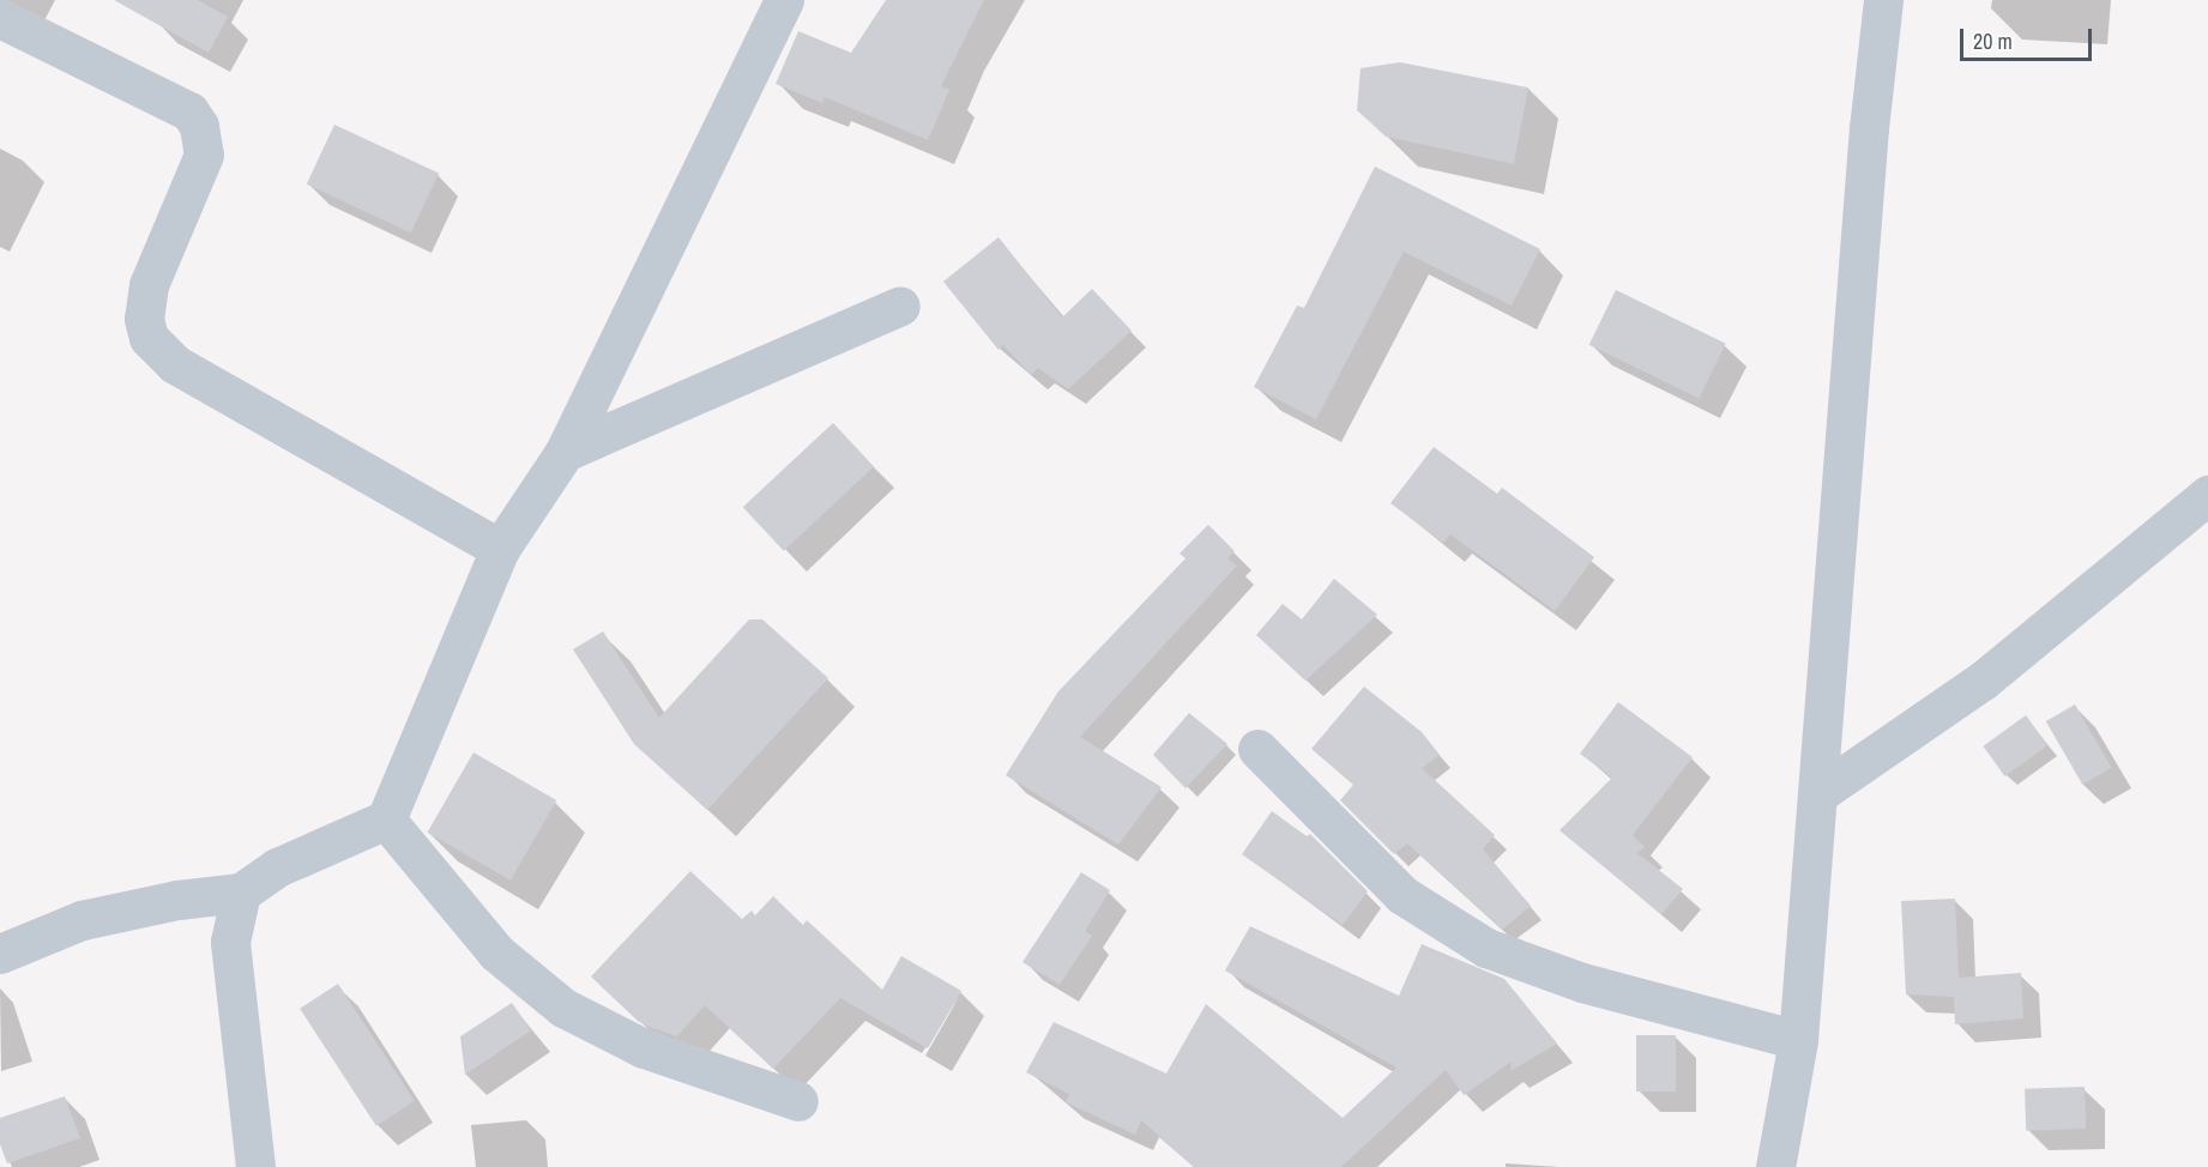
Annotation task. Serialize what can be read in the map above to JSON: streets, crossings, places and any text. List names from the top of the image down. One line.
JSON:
{"scale_bar":"20 m"}
